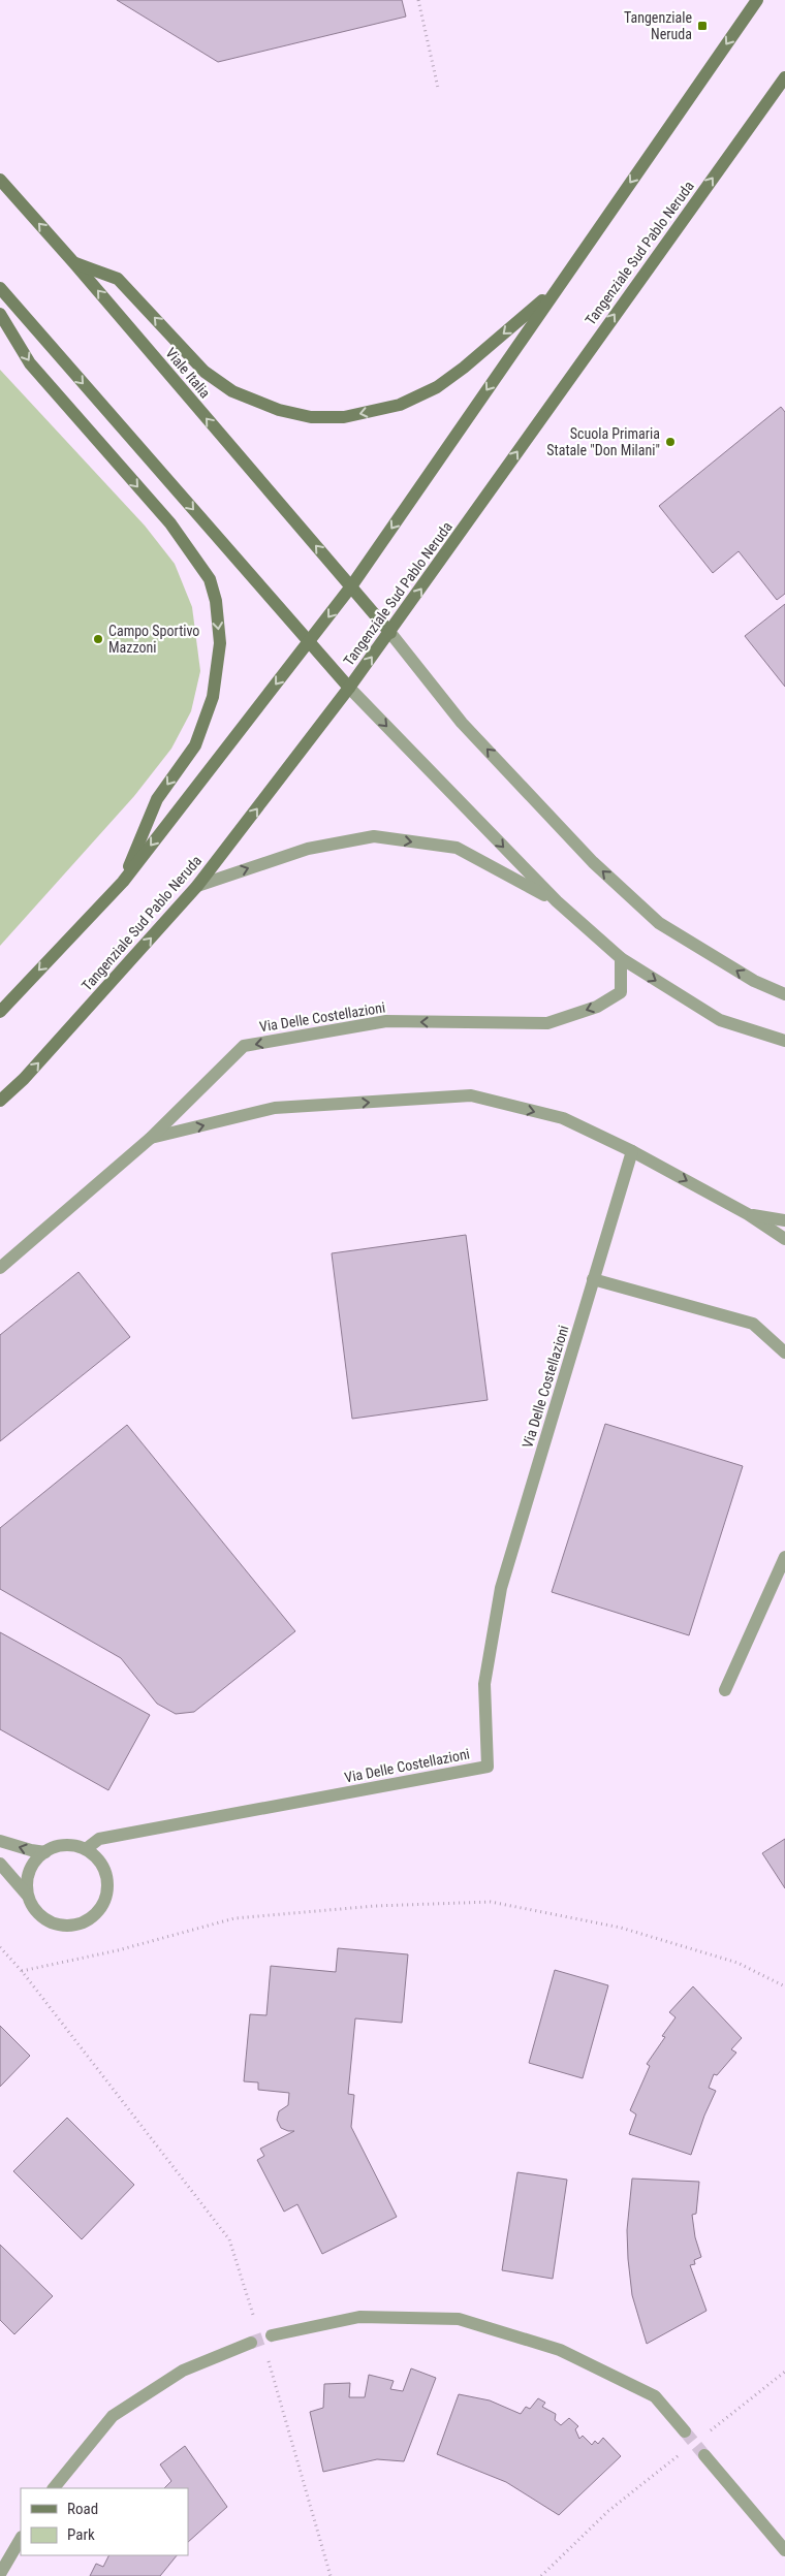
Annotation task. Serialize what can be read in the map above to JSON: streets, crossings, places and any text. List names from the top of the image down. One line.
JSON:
{"streets":{"main road":["Tangenziale Sud Pablo Neruda","Viale Italia"],"street":["Via Delle Costellazioni"]},"crossings":[["Tangenziale Sud Pablo Neruda","Viale Italia"]],"places":{"transit":["Tangenziale Neruda"],"other":["Scuola Primaria Statale \"Don Milani\"","Campo Sportivo Mazzoni"]},"legend":["Road","Park"]}
